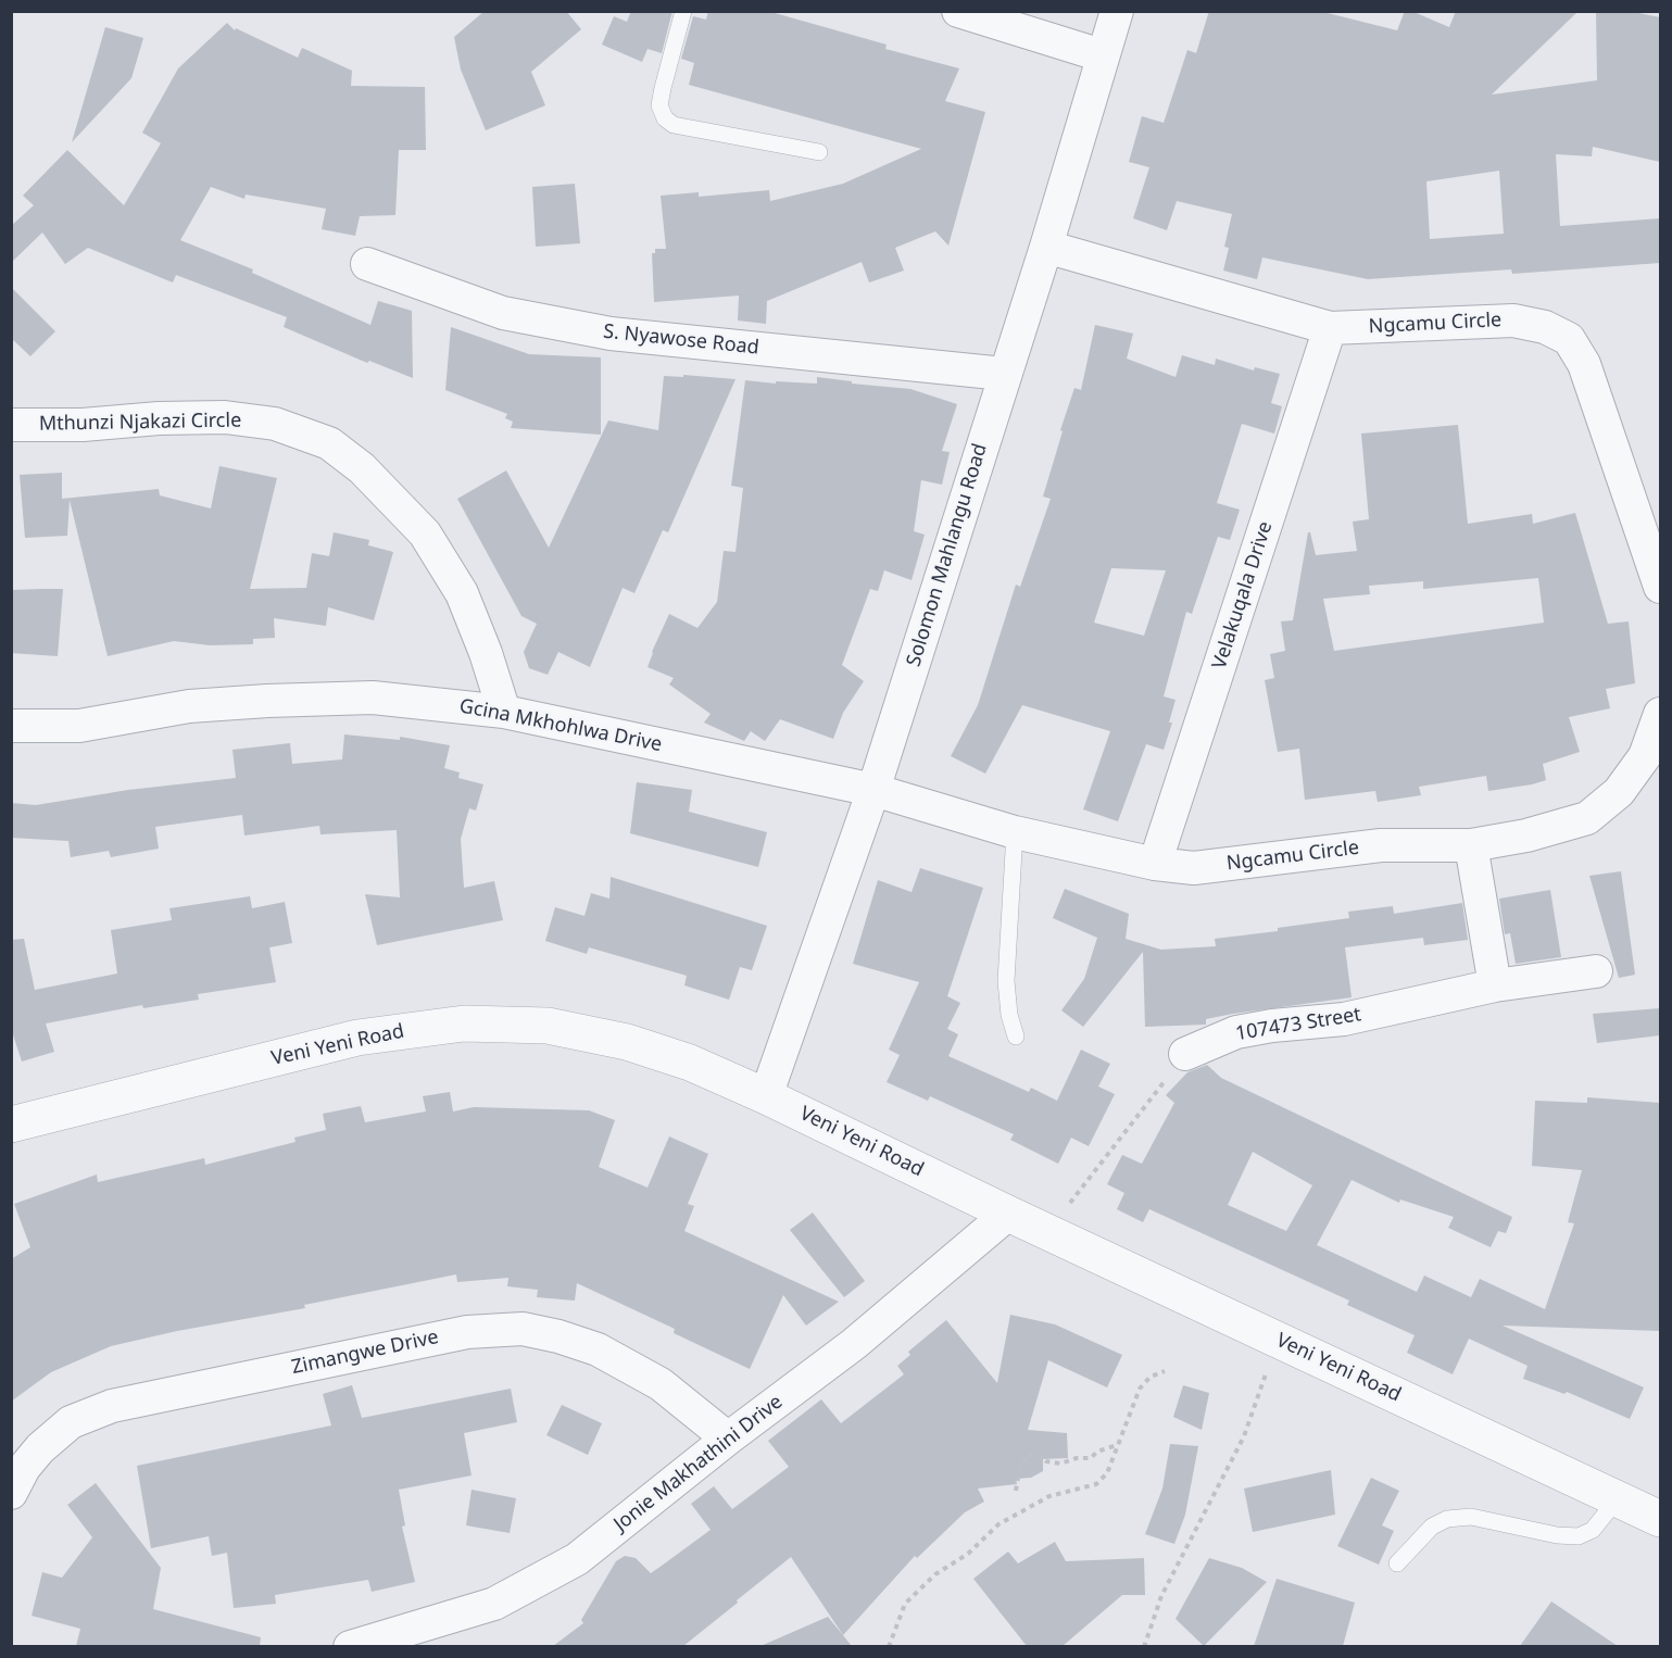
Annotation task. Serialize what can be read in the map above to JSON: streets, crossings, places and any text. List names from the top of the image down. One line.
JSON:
{"streets":{"street":["Ngcamu Circle","S. Nyawose Road","Mthunzi Njakazi Circle","Solomon Mahlangu Road","Velakuqala Drive","Gcina Mkhohlwa Drive","107473 Street","Veni Yeni Road","Zimangwe Drive","Jonie Makhathini Drive"]},"crossings":[["Ngcamu Circle","Solomon Mahlangu Road"],["Ngcamu Circle","Velakuqala Drive"],["Ngcamu Circle","Gcina Mkhohlwa Drive"],["S. Nyawose Road","Solomon Mahlangu Road"],["Mthunzi Njakazi Circle","Gcina Mkhohlwa Drive"],["Solomon Mahlangu Road","Gcina Mkhohlwa Drive"],["Solomon Mahlangu Road","Veni Yeni Road"],["Veni Yeni Road","Jonie Makhathini Drive"],["Zimangwe Drive","Jonie Makhathini Drive"]]}
